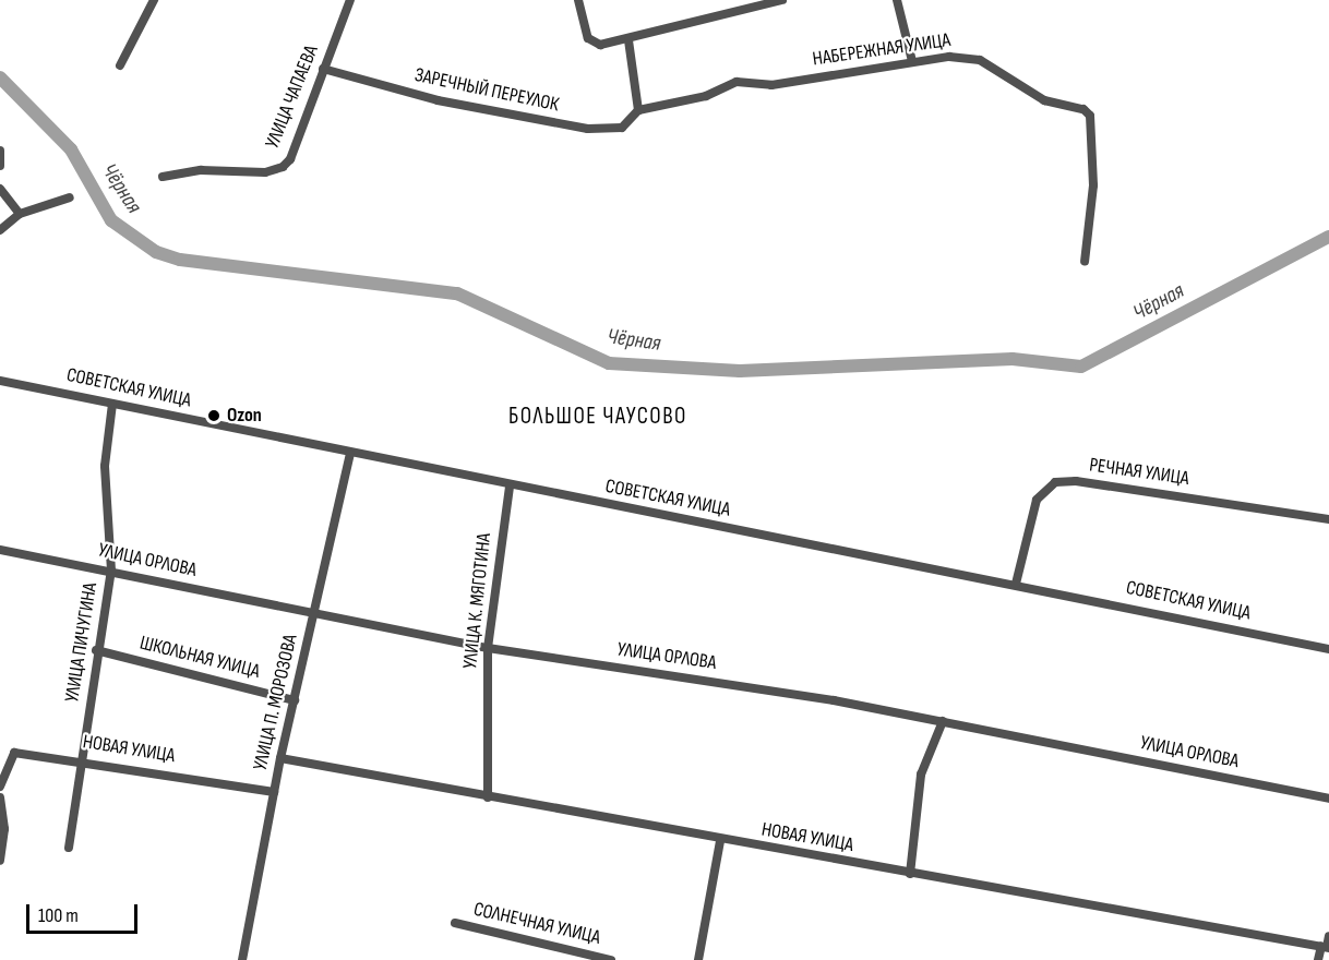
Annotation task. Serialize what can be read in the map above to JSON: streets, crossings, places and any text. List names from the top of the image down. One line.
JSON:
{"streets":{"street":["НАБЕРЕЖНАЯ УЛИЦА","ЗАРЕЧНЫЙ ПЕРЕУЛОК","УЛИЦА ЧАПАЕВА","СОВЕТСКАЯ УЛИЦА","РЕЧНАЯ УЛИЦА","УЛИЦА ОРЛОВА","УЛИЦА К. МЯГОТИНА","УЛИЦА ПИЧУГИНА","ШКОЛЬНАЯ УЛИЦА","УЛИЦА П. МОРОЗОВА","НОВАЯ УЛИЦА","СОЛНЕЧНАЯ УЛИЦА"]},"crossings":[["НАБЕРЕЖНАЯ УЛИЦА","ЗАРЕЧНЫЙ ПЕРЕУЛОК"],["ЗАРЕЧНЫЙ ПЕРЕУЛОК","УЛИЦА ЧАПАЕВА"],["СОВЕТСКАЯ УЛИЦА","РЕЧНАЯ УЛИЦА"],["СОВЕТСКАЯ УЛИЦА","УЛИЦА К. МЯГОТИНА"],["СОВЕТСКАЯ УЛИЦА","УЛИЦА ПИЧУГИНА"],["СОВЕТСКАЯ УЛИЦА","УЛИЦА П. МОРОЗОВА"],["УЛИЦА ОРЛОВА","УЛИЦА К. МЯГОТИНА"],["УЛИЦА ОРЛОВА","УЛИЦА ПИЧУГИНА"],["УЛИЦА ОРЛОВА","УЛИЦА П. МОРОЗОВА"],["УЛИЦА К. МЯГОТИНА","НОВАЯ УЛИЦА"],["УЛИЦА ПИЧУГИНА","ШКОЛЬНАЯ УЛИЦА"],["УЛИЦА ПИЧУГИНА","НОВАЯ УЛИЦА"],["ШКОЛЬНАЯ УЛИЦА","УЛИЦА П. МОРОЗОВА"],["УЛИЦА П. МОРОЗОВА","НОВАЯ УЛИЦА"]],"districts":["БОЛЬШОЕ ЧАУСОВО"],"water":["Чёрная"],"places":["Ozon"],"scale_bar":"100 m"}
